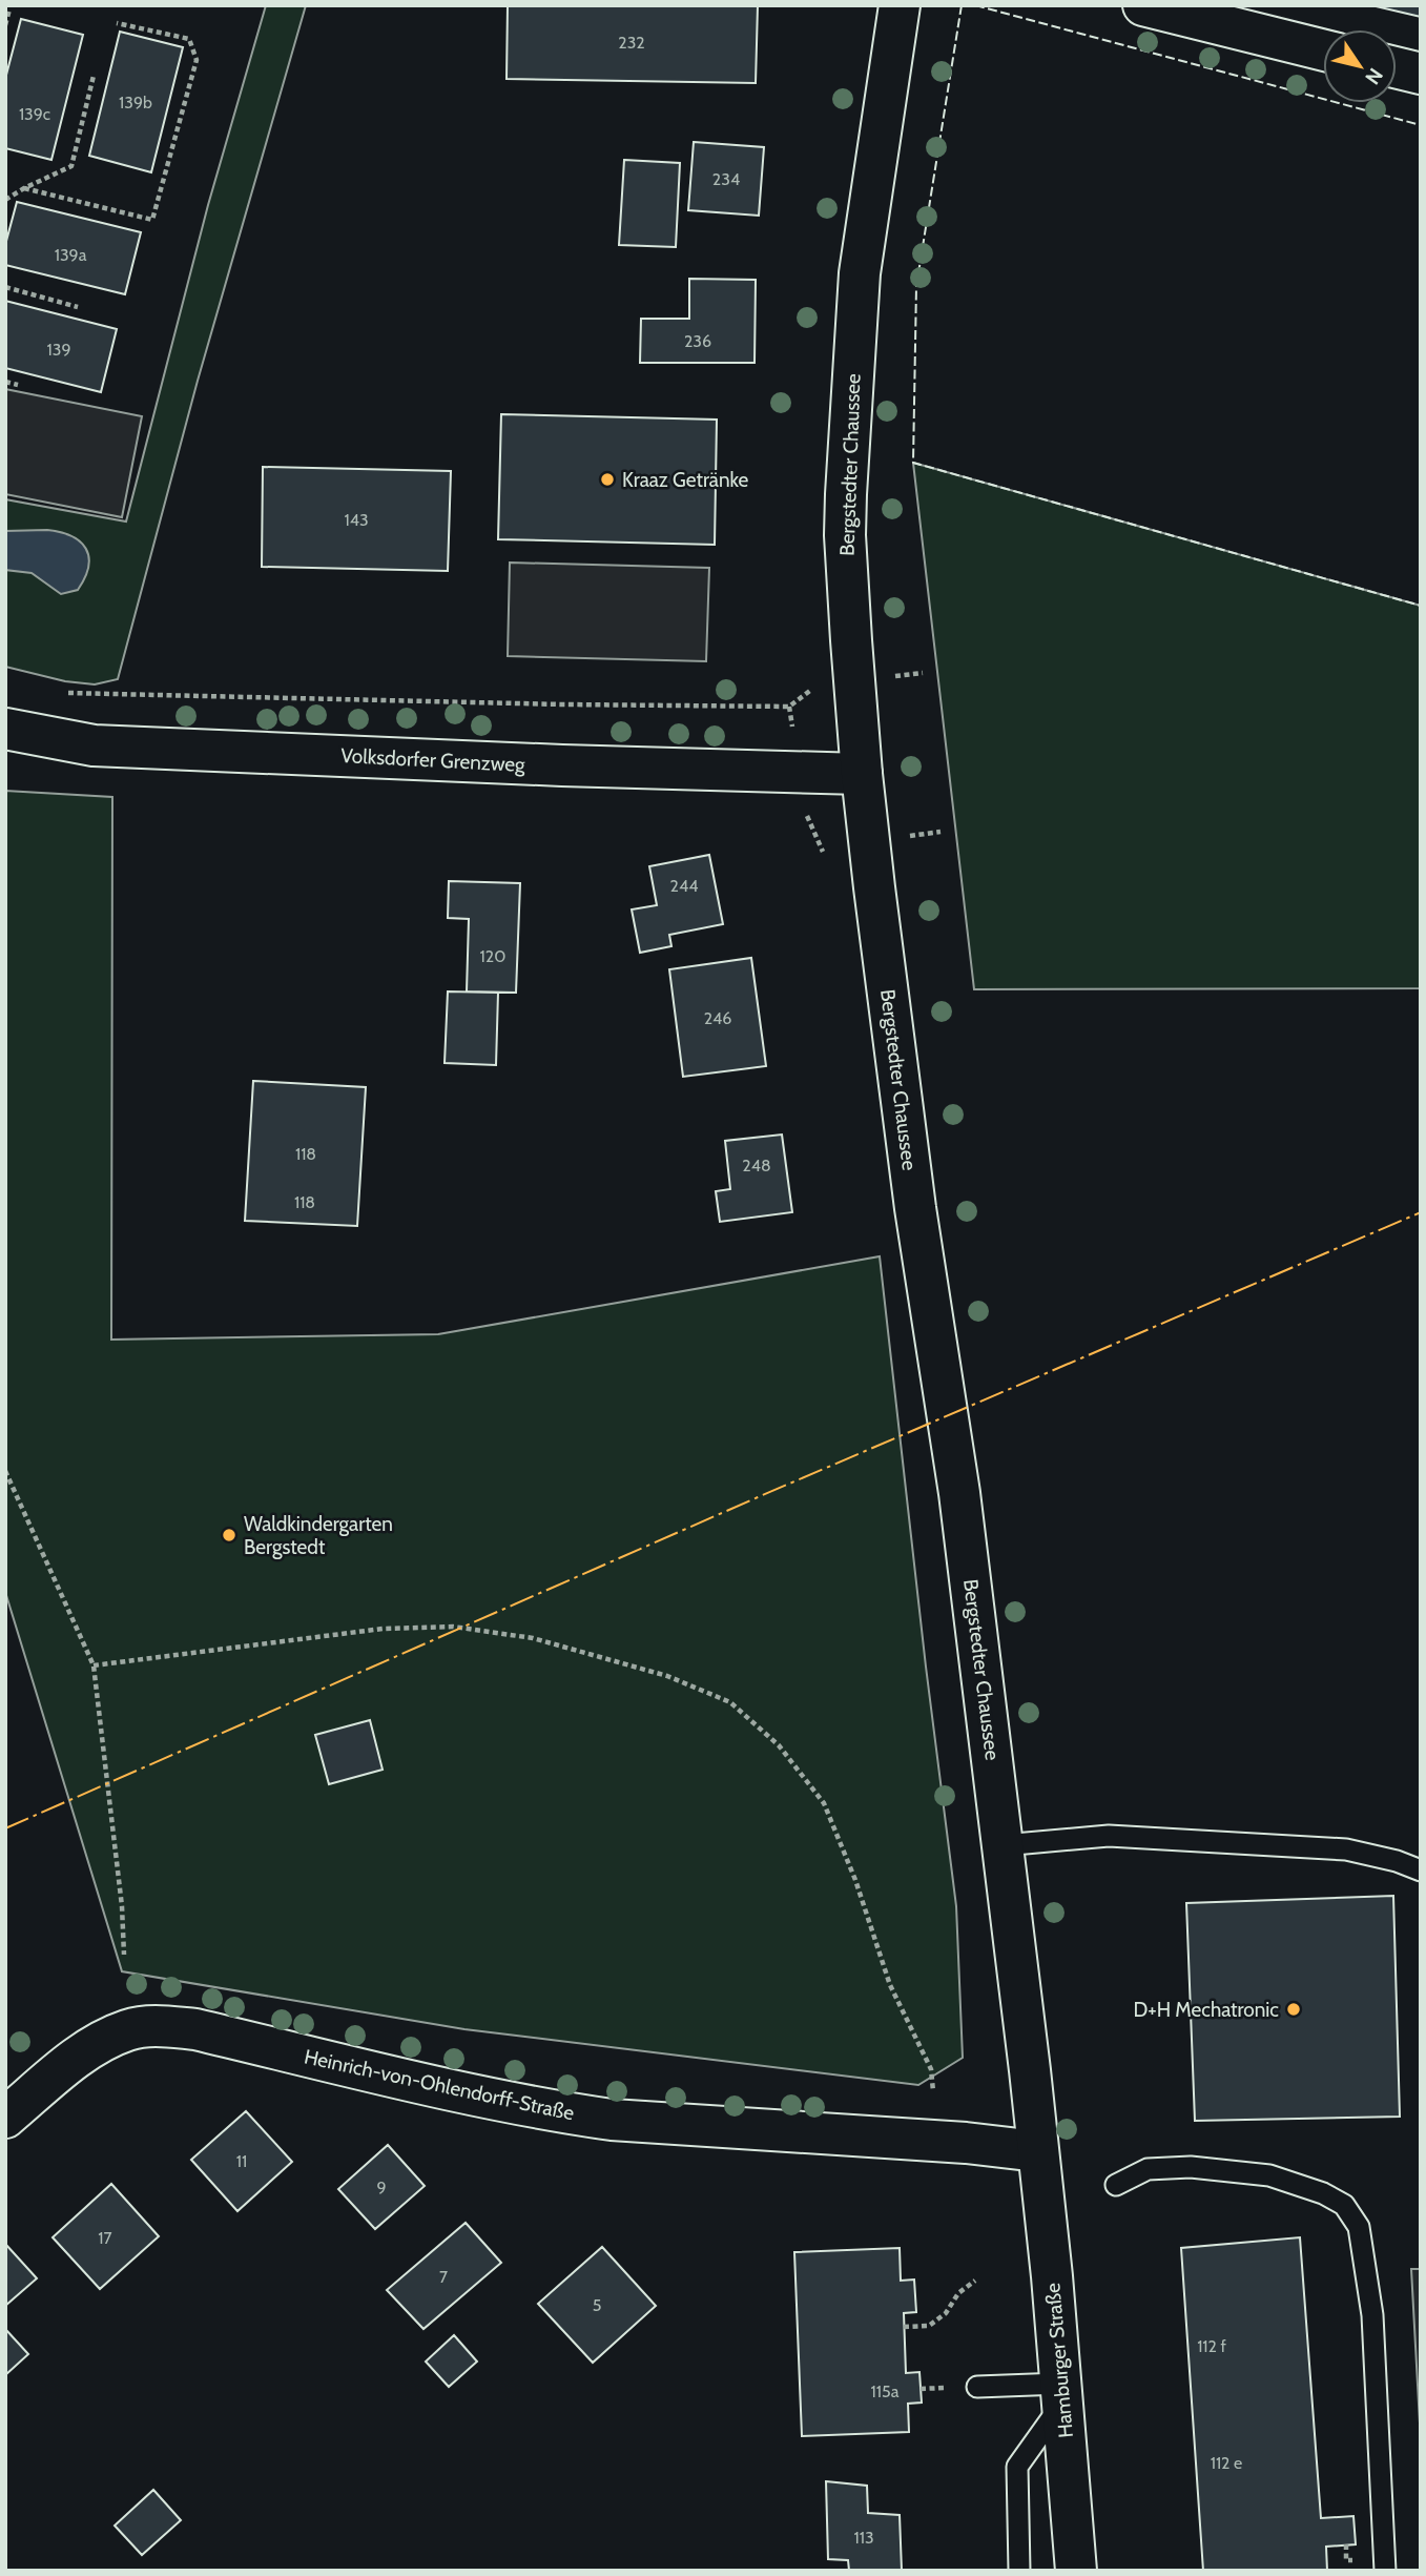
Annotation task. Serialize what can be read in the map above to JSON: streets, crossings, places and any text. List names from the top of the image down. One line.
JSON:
{"streets":{"main road":["Bergstedter Chaussee","Volksdorfer Grenzweg","Heinrich-von-Ohlendorff-Straße","Hamburger Straße"]},"crossings":[["Bergstedter Chaussee","Volksdorfer Grenzweg"],["Bergstedter Chaussee","Heinrich-von-Ohlendorff-Straße"],["Bergstedter Chaussee","Hamburger Straße"],["Heinrich-von-Ohlendorff-Straße","Hamburger Straße"]],"places":["Kraaz Getränke","Waldkindergarten Bergstedt","D+H Mechatronic"],"house_numbers":["232","139b","139c","234","139a","236","139","143","244","120","246","118","248","118","11","9","17","7","5","112 f","115a","112 e","113"],"north":"bottom right"}
